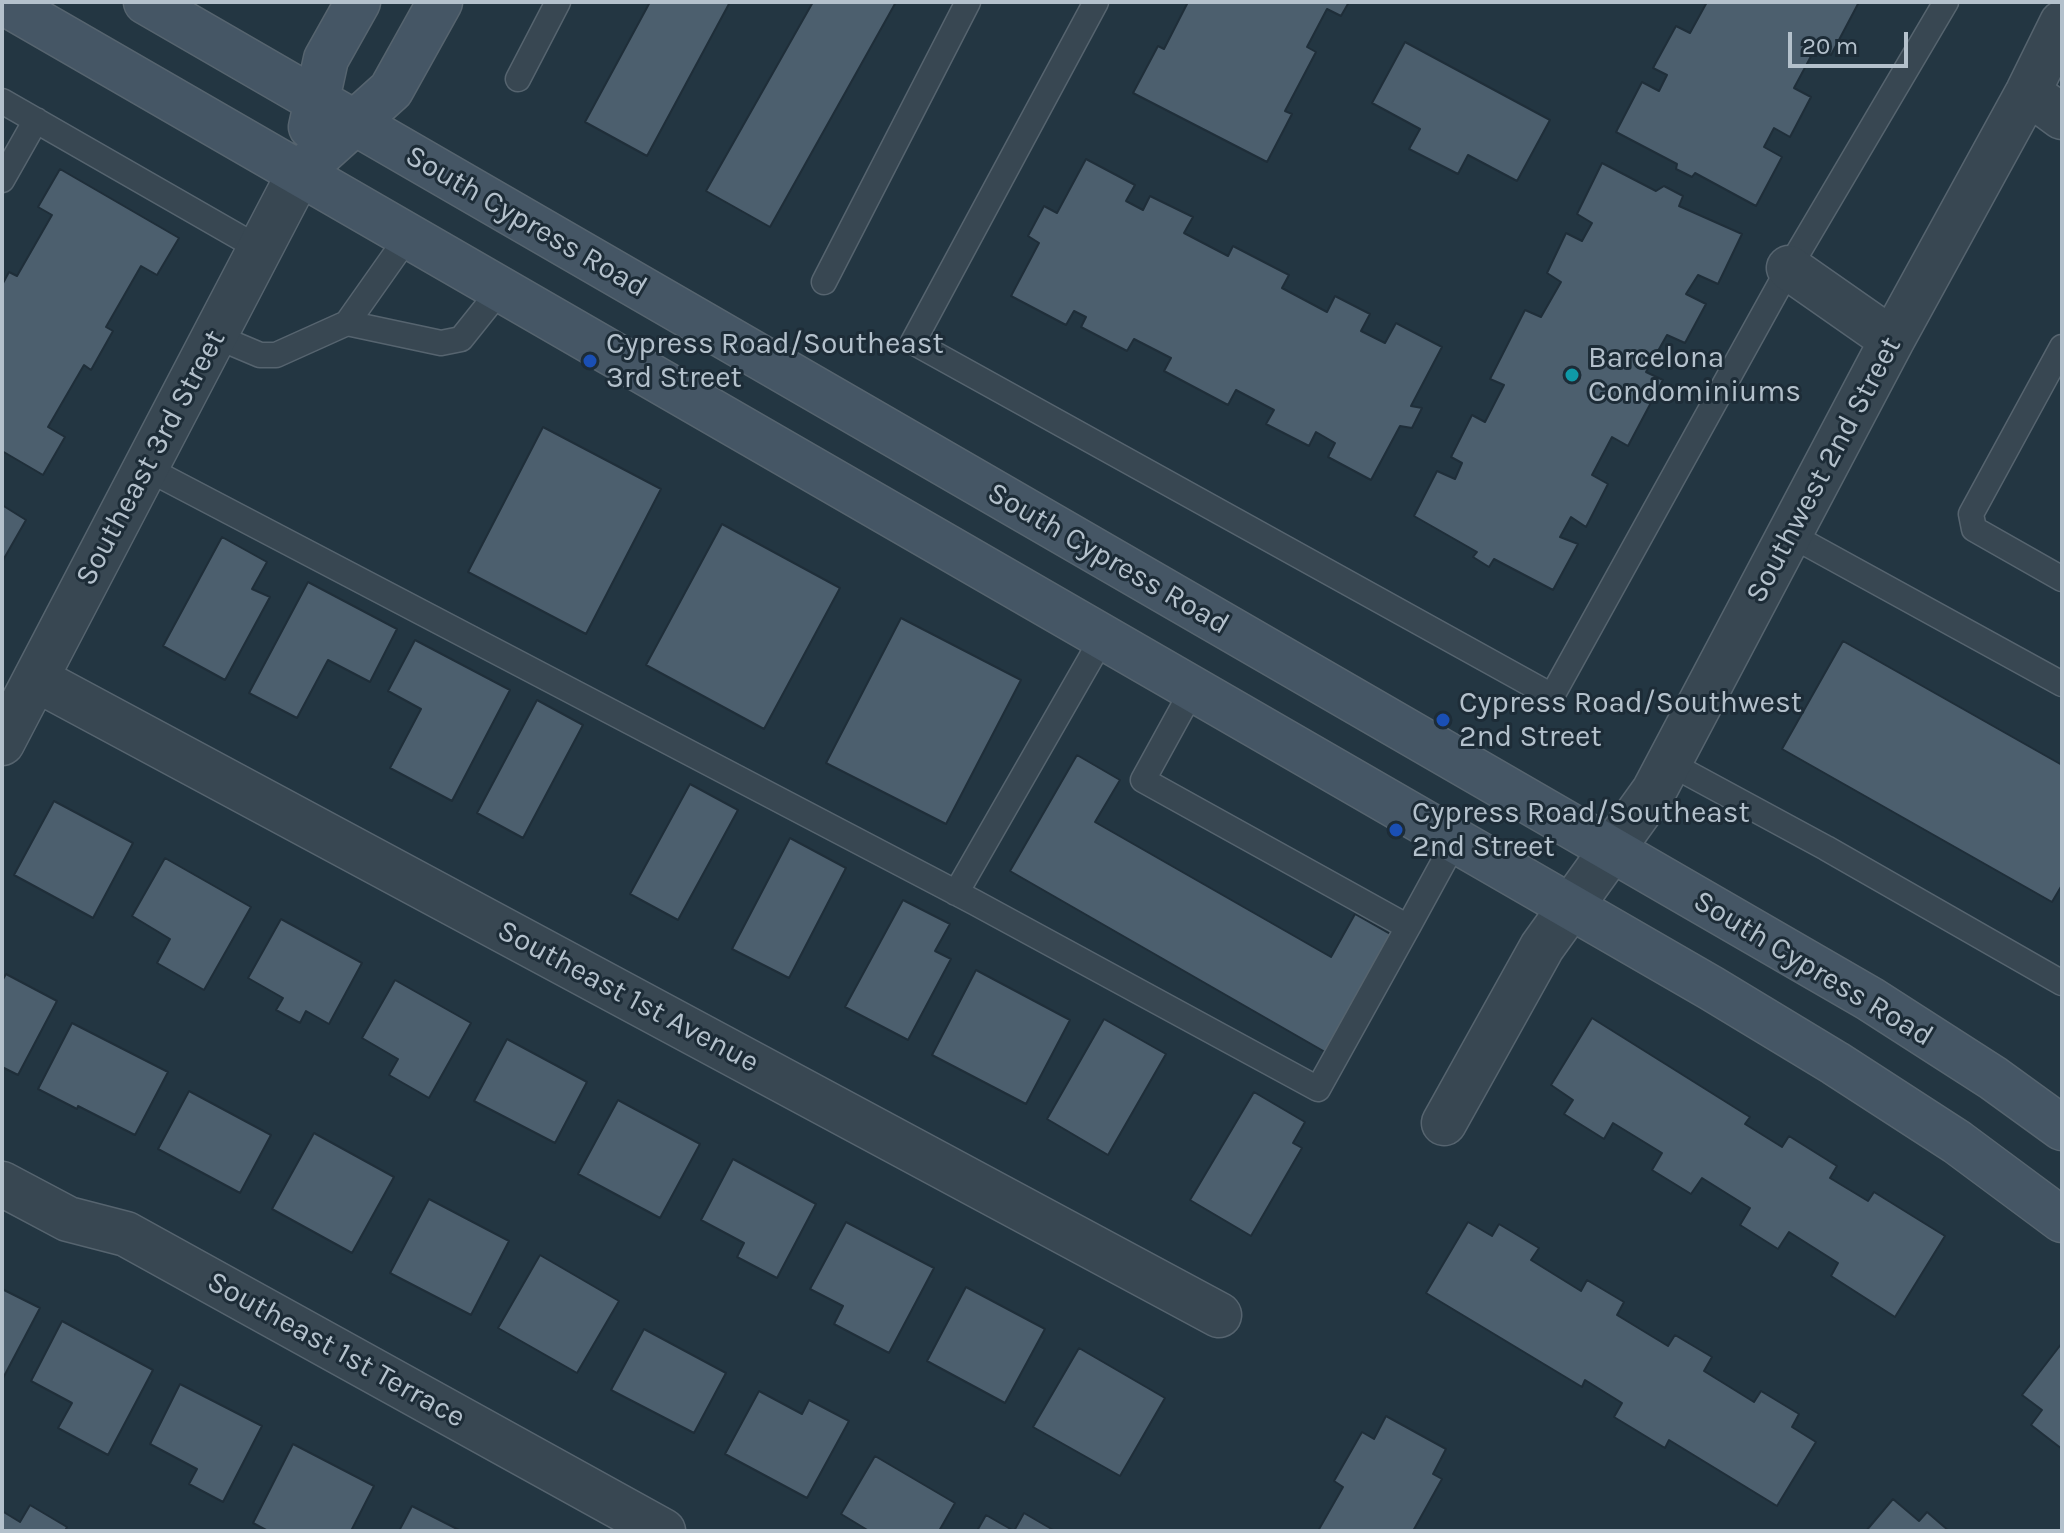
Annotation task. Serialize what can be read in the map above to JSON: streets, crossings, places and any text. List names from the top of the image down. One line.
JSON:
{"streets":{"street":["South Cypress Road","Southeast 3rd Street","Southwest 2nd Street","Southeast 1st Avenue","Southeast 1st Terrace"]},"crossings":[["South Cypress Road","Southwest 2nd Street"],["Southeast 3rd Street","Southeast 1st Avenue"]],"places":["Cypress Road/Southeast 3rd Street","Barcelona Condominiums","Cypress Road/Southwest 2nd Street","Cypress Road/Southeast 2nd Street"],"scale_bar":"20 m"}
